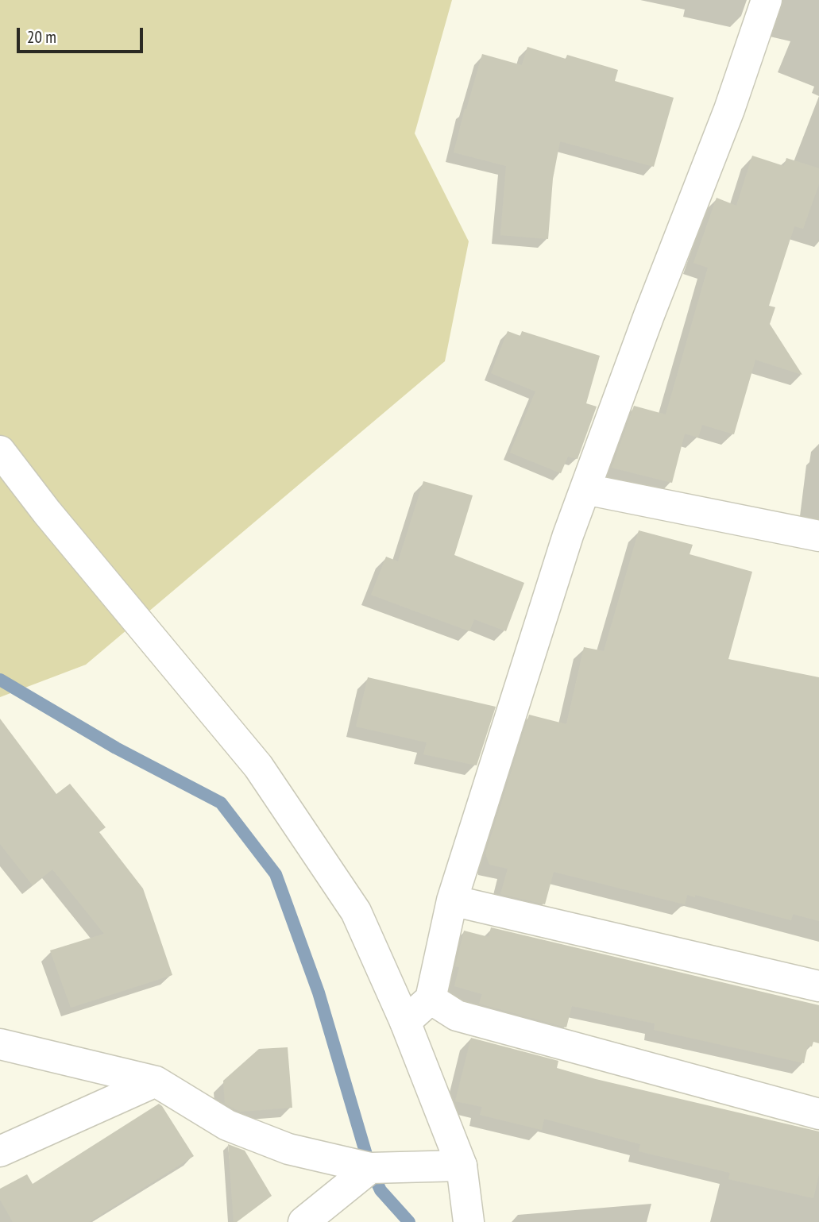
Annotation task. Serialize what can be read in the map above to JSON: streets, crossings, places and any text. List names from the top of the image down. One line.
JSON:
{"scale_bar":"20 m"}
